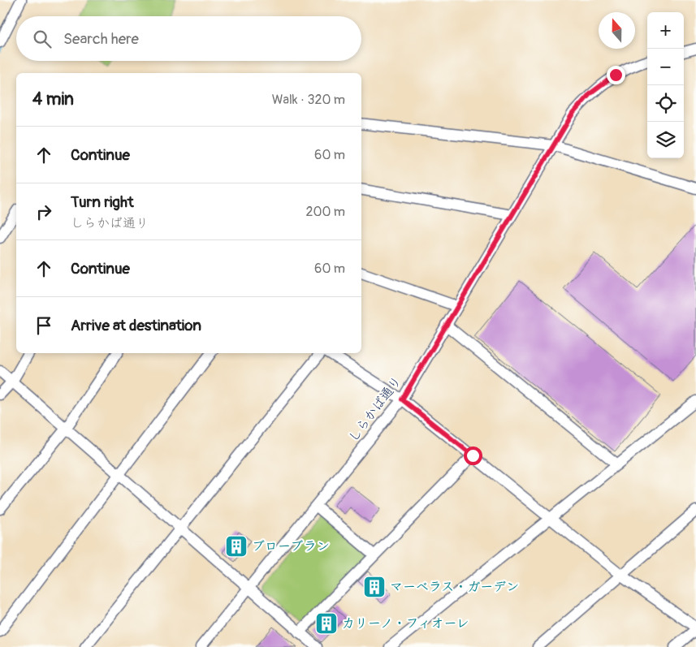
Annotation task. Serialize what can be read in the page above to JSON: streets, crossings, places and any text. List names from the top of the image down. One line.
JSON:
{"streets":{"street":["しらかば通り"]},"places":{"building":["ブローブラン","マーベラス・ガーデン","カリーノ・フィオーレ"]},"north":"top","page":{"map_buttons":["+","−"],"search":"Search here","heading":["4 min","Walk · 320 m"],"list":[["Continue","60 m"],["Turn right","しらかば通り","200 m"],["Continue","60 m"],"Arrive at destination"]}}
